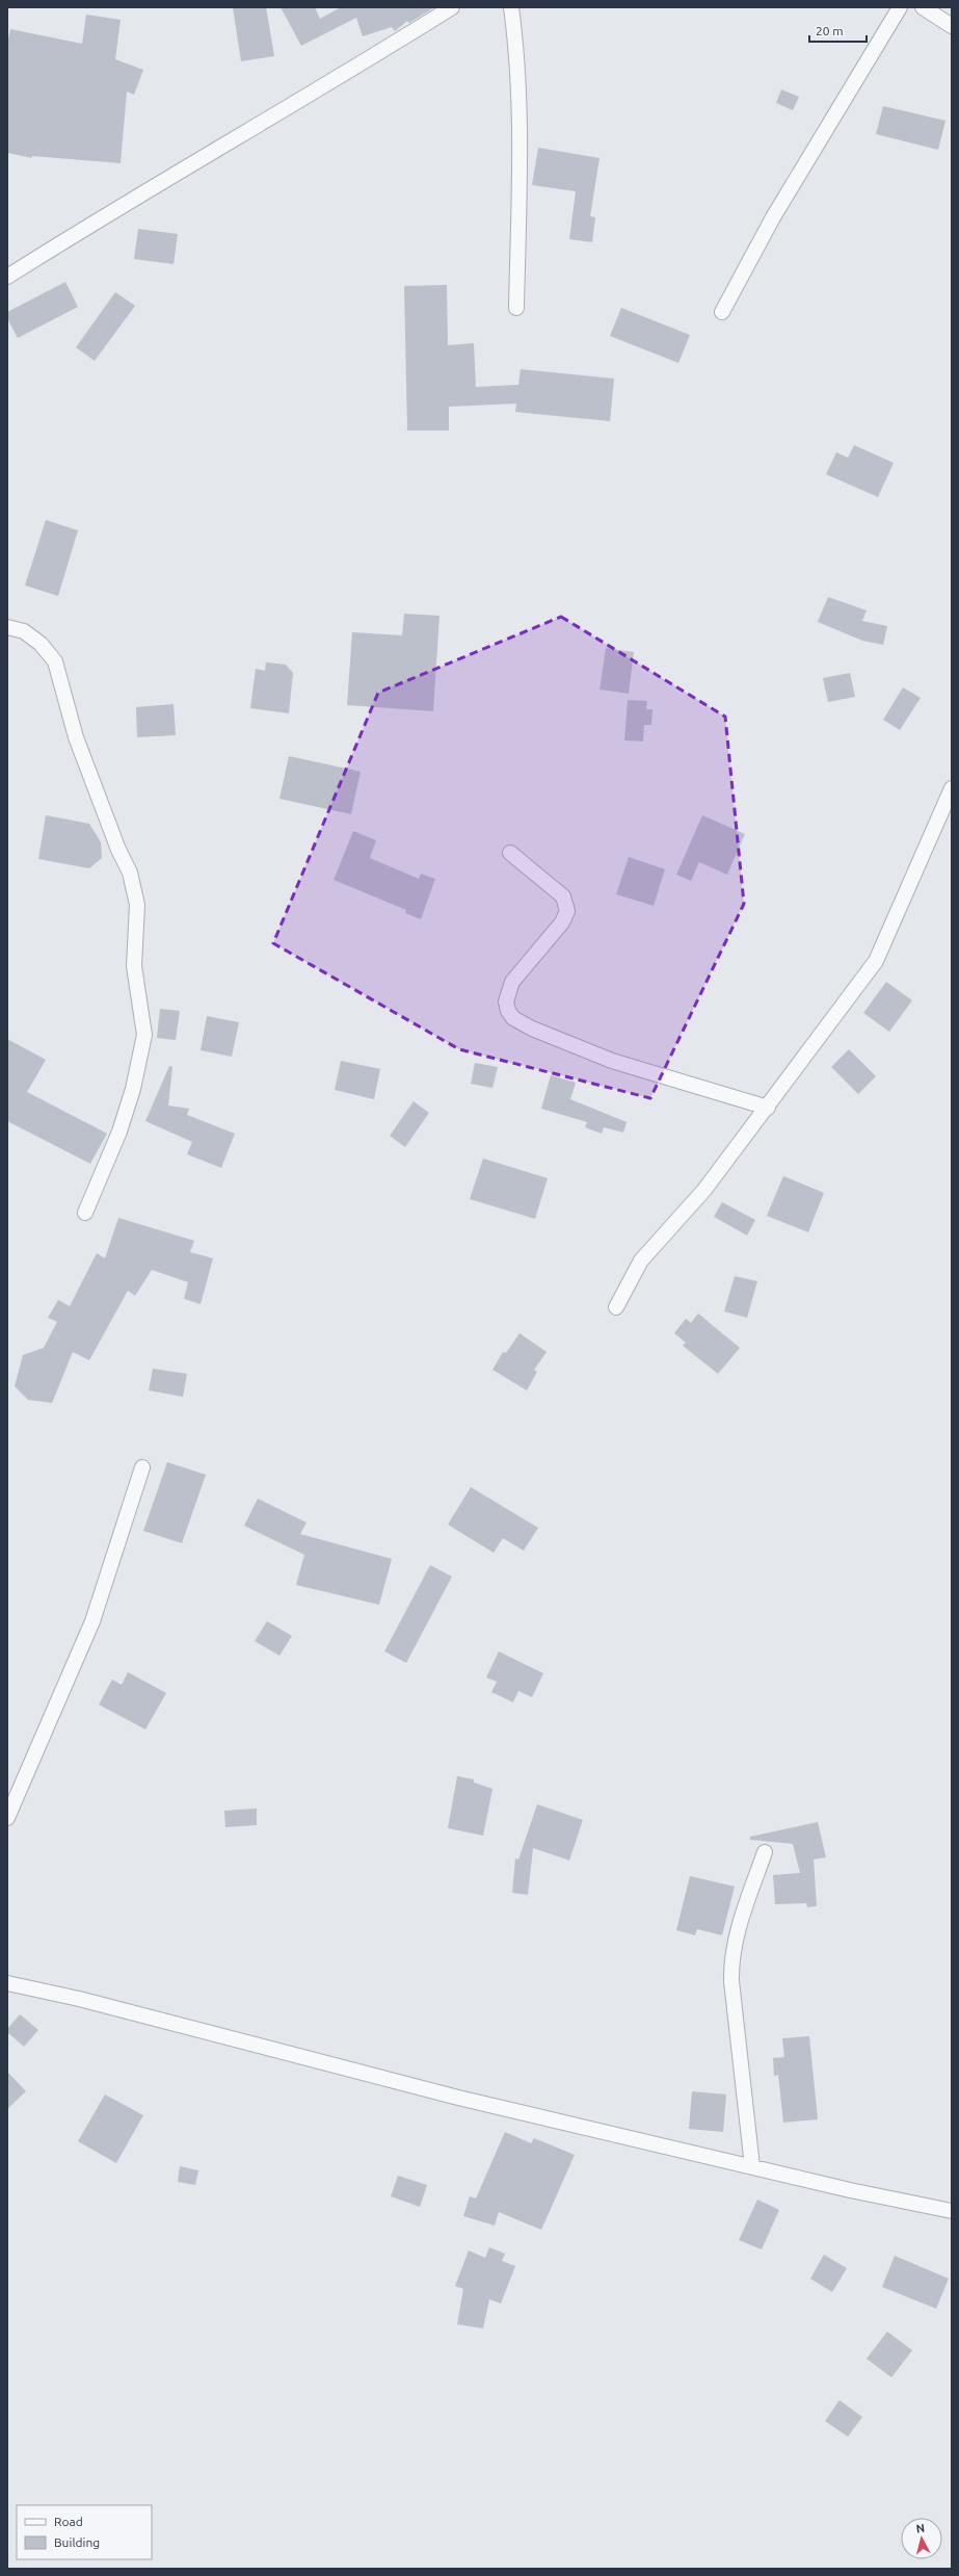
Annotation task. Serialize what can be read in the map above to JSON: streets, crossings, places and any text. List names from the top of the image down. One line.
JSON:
{"legend":["Road","Building"],"scale_bar":"20 m","north":"top"}
